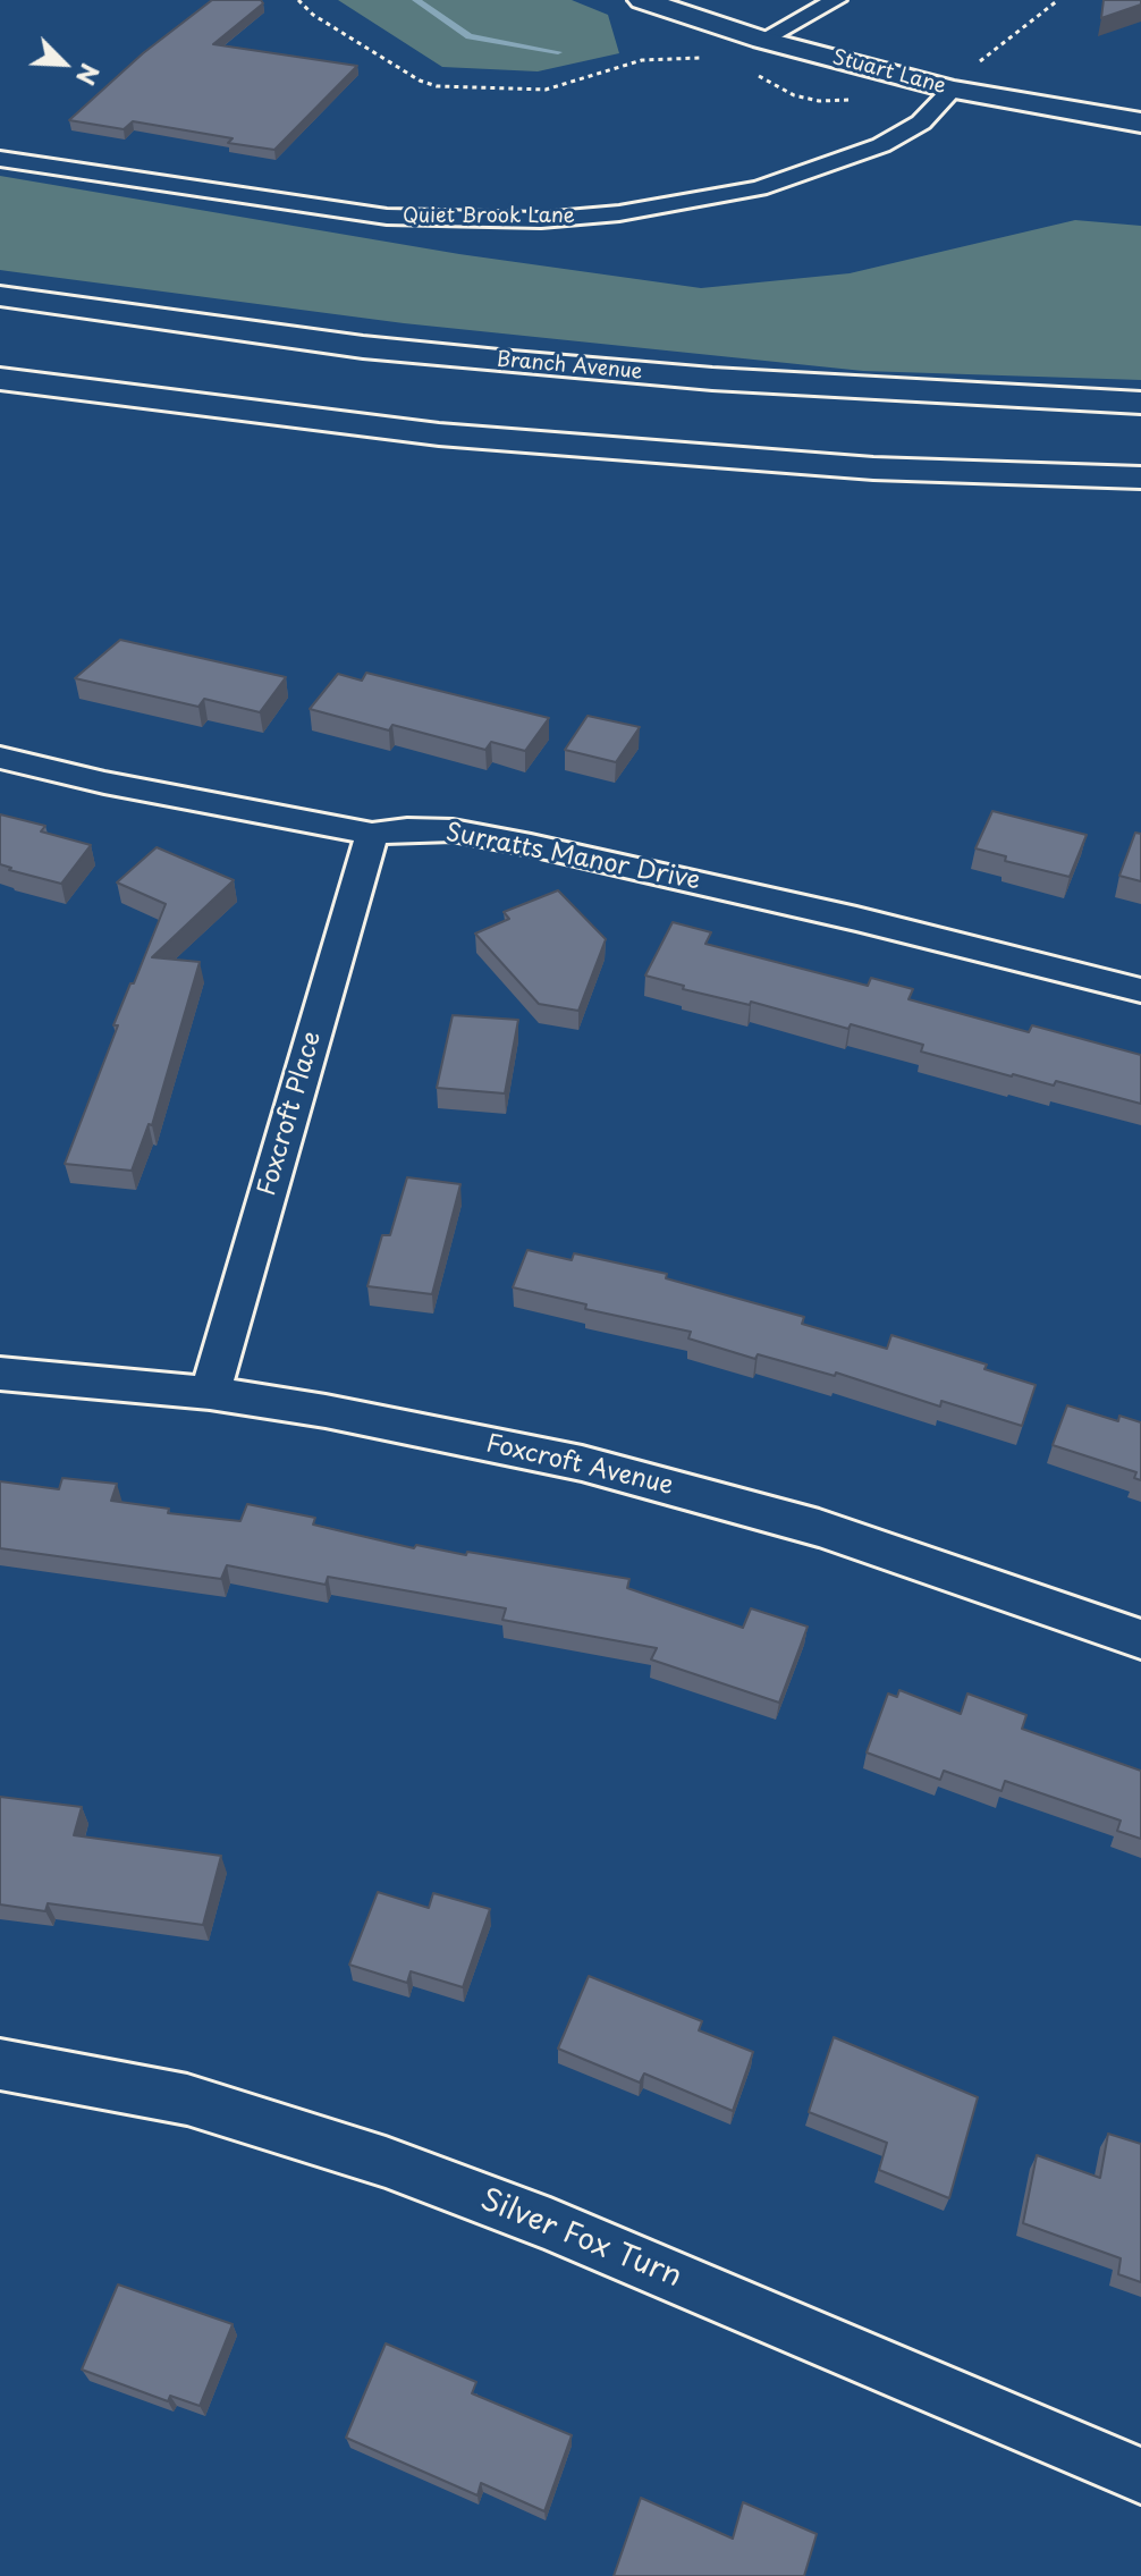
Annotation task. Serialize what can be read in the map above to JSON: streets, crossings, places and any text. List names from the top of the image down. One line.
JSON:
{"streets":{"main road":["Stuart Lane","Branch Avenue"],"street":["Quiet Brook Lane","Surratts Manor Drive","Foxcroft Place","Foxcroft Avenue","Silver Fox Turn"]},"crossings":[["Stuart Lane","Quiet Brook Lane"],["Surratts Manor Drive","Foxcroft Place"],["Foxcroft Place","Foxcroft Avenue"]],"north":"bottom right"}
